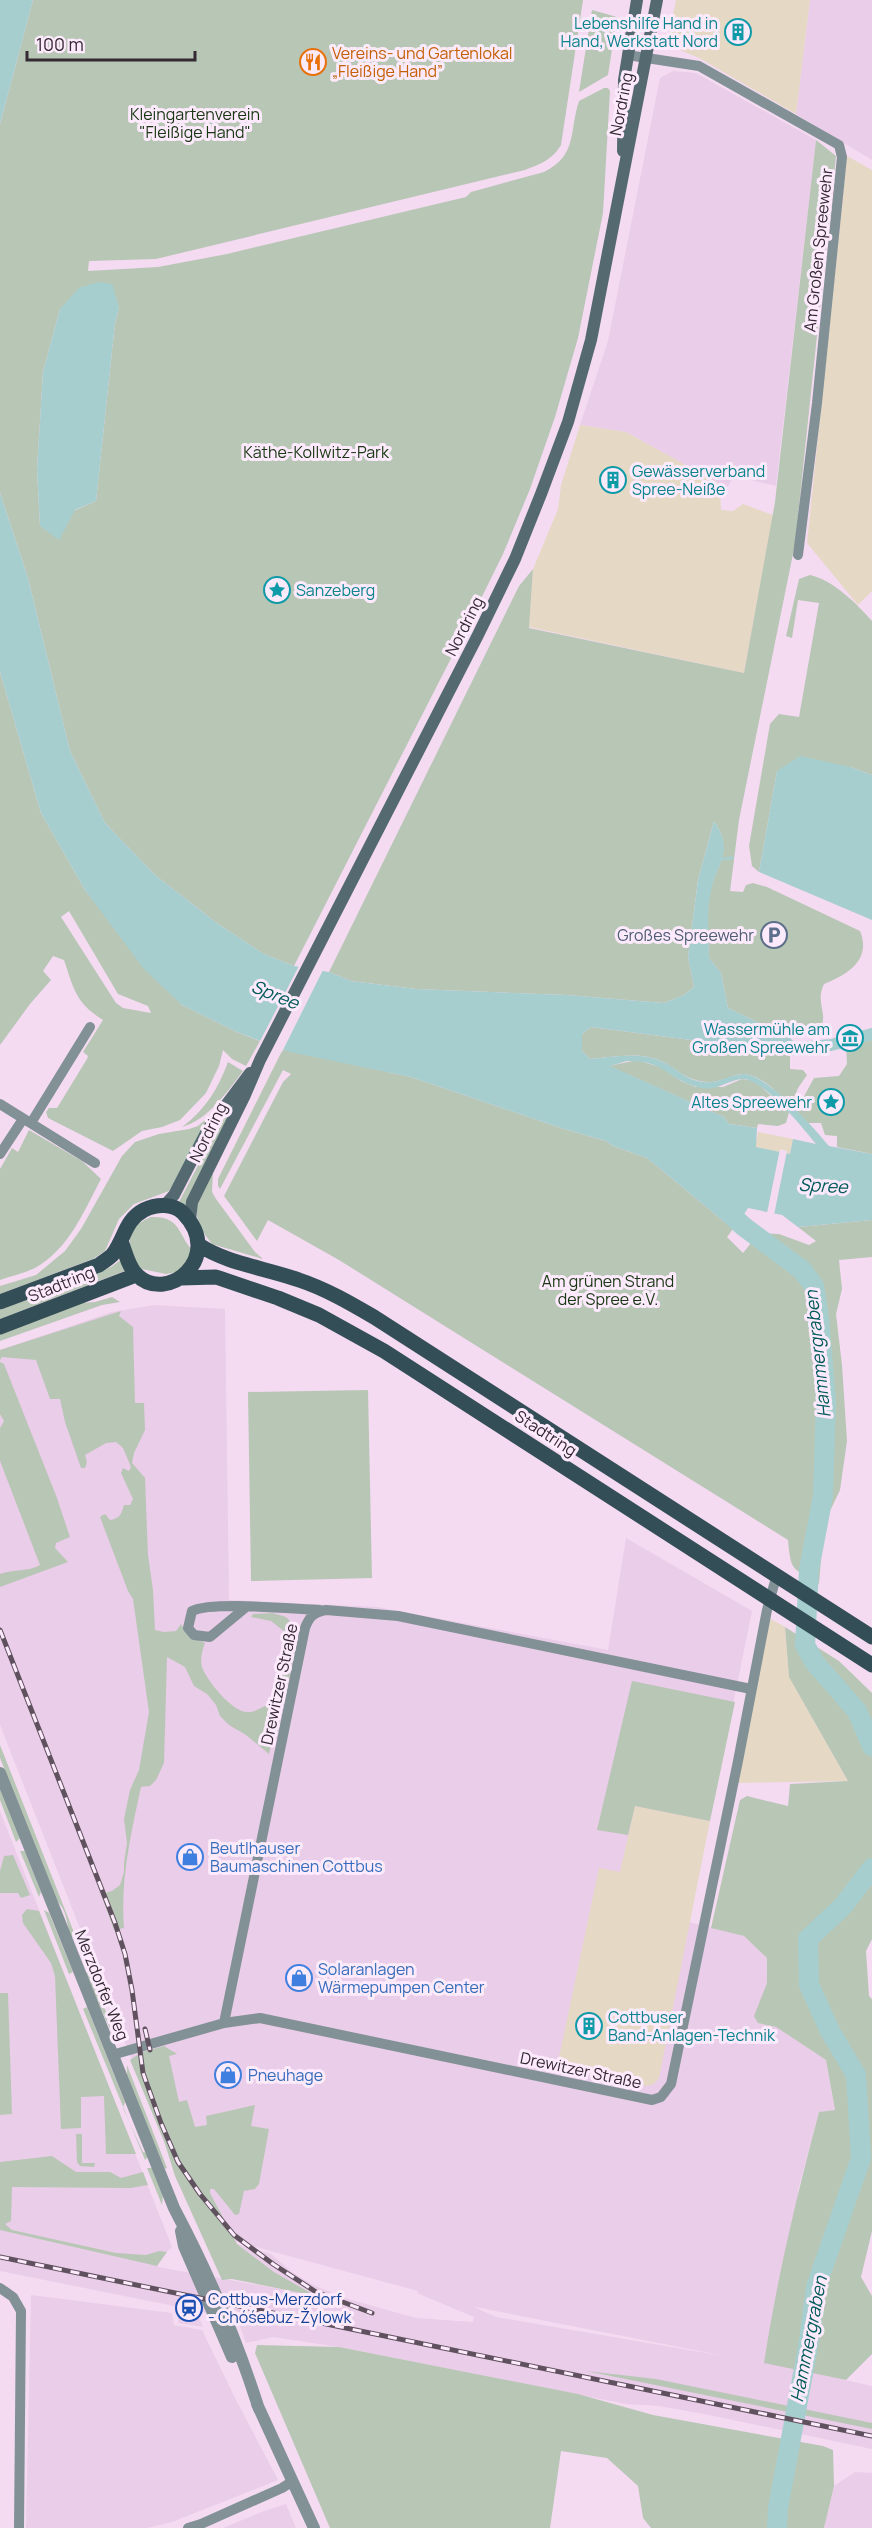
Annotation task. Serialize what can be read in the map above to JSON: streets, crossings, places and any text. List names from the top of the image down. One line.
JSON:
{"streets":{"main road":["Nordring","Stadtring"],"street":["Am Großen Spreewehr","Drewitzer Straße","Merzdorfer Weg"]},"crossings":[["Nordring","Am Großen Spreewehr"],["Nordring","Stadtring"],["Stadtring","Drewitzer Straße"],["Drewitzer Straße","Merzdorfer Weg"]],"water":["Spree","Hammergraben"],"parks":["Kleingartenverein \"Fleißige Hand\"","Käthe-Kollwitz-Park","Am grünen Strand der Spree e.V."],"places":{"building":["Lebenshilfe Hand in Hand, Werkstatt Nord","Gewässerverband Spree-Neiße","Cottbuser Band-Anlagen-Technik"],"restaurant":["Vereins- und Gartenlokal „Fleißige Hand”"],"place":["Sanzeberg","Altes Spreewehr"],"parking":["Großes Spreewehr"],"museum":["Wassermühle am Großen Spreewehr"],"shop":["Beutlhauser Baumaschinen Cottbus","Solaranlagen Wärmepumpen Center","Pneuhage"],"station":["Cottbus-Merzdorf - Chóśebuz-Žylowk"]},"scale_bar":"100 m"}
